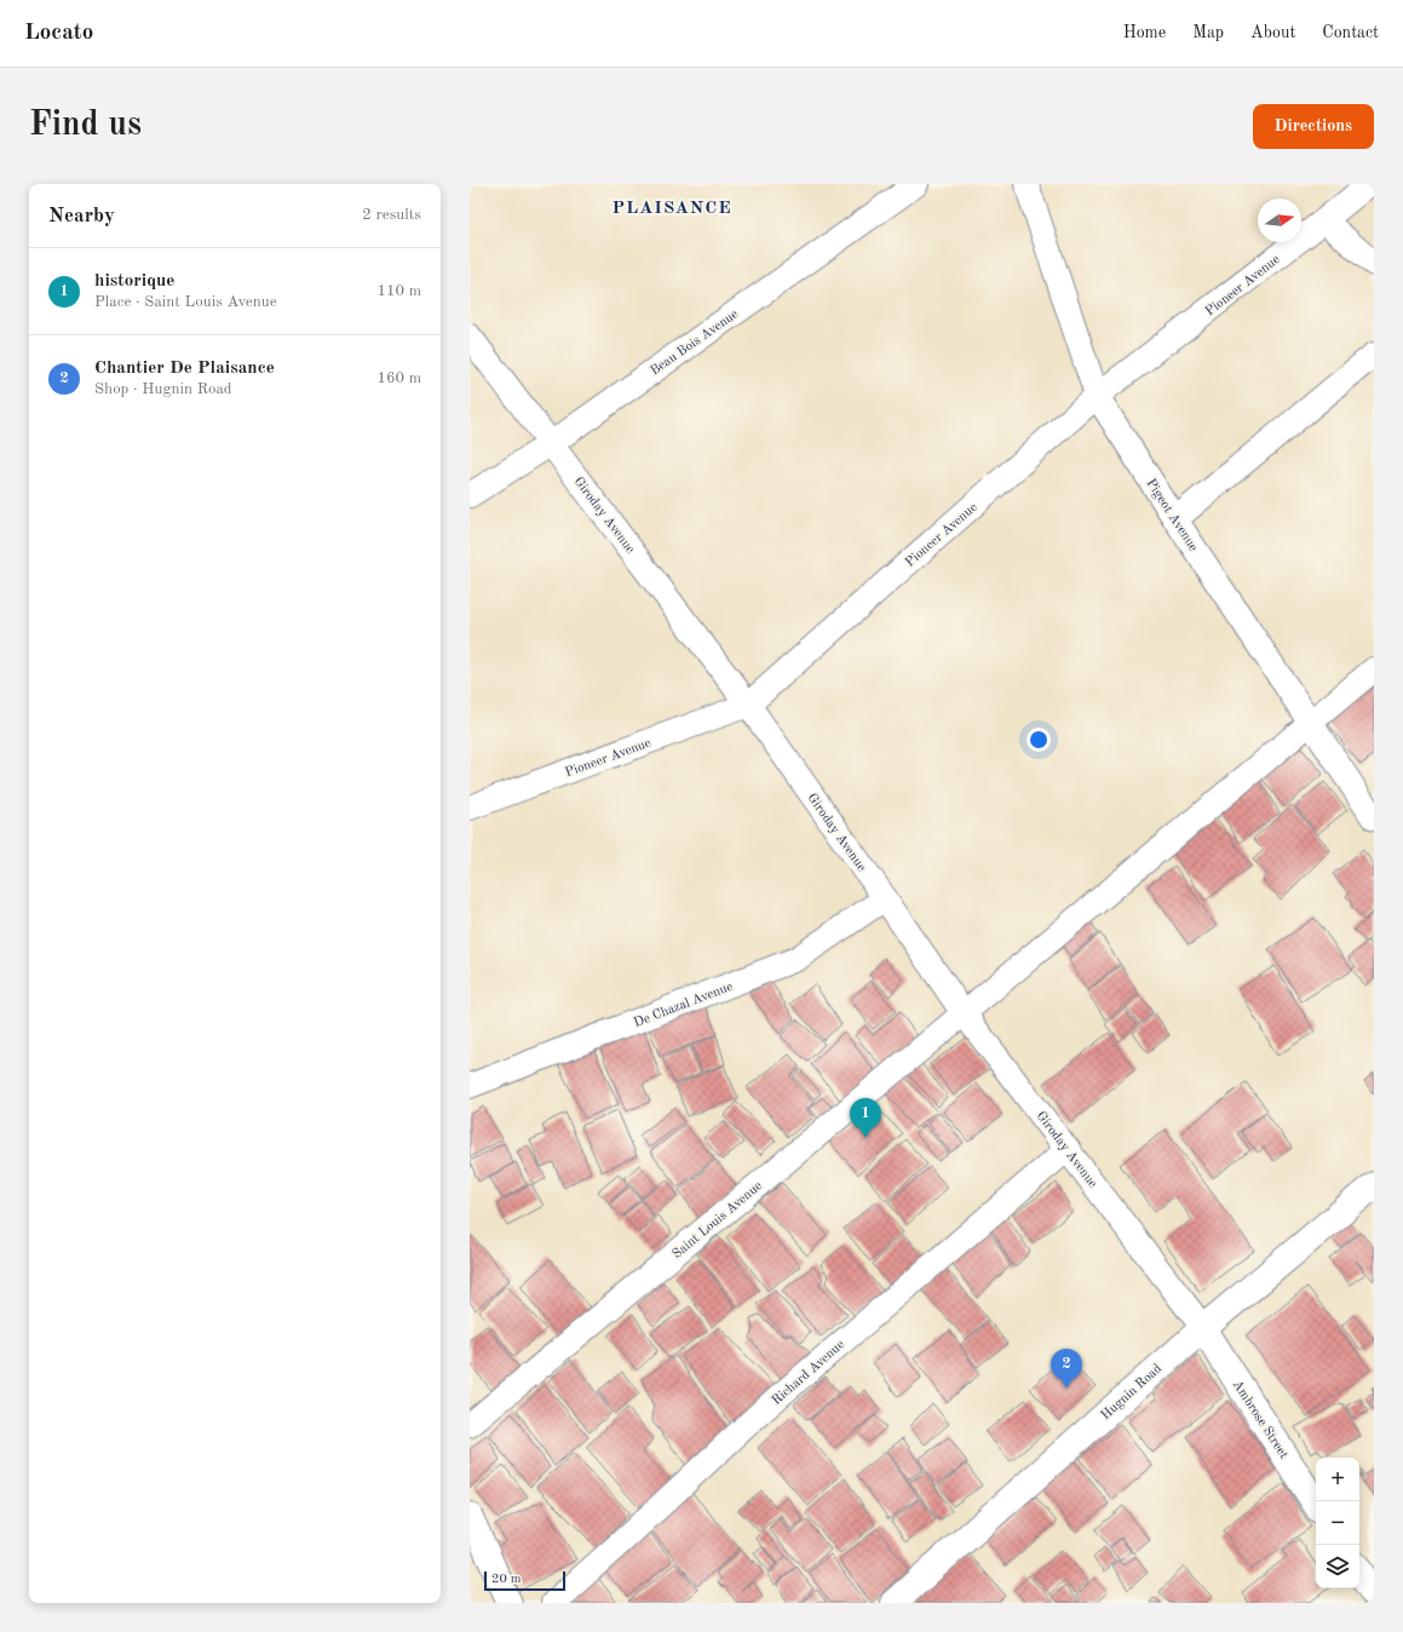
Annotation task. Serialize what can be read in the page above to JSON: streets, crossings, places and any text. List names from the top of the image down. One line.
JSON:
{"streets":{"main road":["Hugnin Road","Ambrose Street"],"street":["Pioneer Avenue","Beau Bois Avenue","Giroday Avenue","Pigeot Avenue","De Chazal Avenue","Saint Louis Avenue","Richard Avenue"]},"crossings":[["Pioneer Avenue","Giroday Avenue"],["Pioneer Avenue","Pigeot Avenue"],["Beau Bois Avenue","Giroday Avenue"],["Giroday Avenue","De Chazal Avenue"],["Giroday Avenue","Saint Louis Avenue"],["Giroday Avenue","Richard Avenue"],["Giroday Avenue","Hugnin Road"],["Giroday Avenue","Ambrose Street"],["Pigeot Avenue","Saint Louis Avenue"],["Hugnin Road","Ambrose Street"]],"districts":["PLAISANCE"],"scale_bar":"20 m","north":"right","page":{"header":"Locato","nav":["Home","Map","About","Contact"],"buttons":"Directions","title":"Find us","heading":["Nearby","2 results"],"list":[{"mark":"1","name":"historique","note":"Place · Saint Louis Avenue","value":"110 m"},{"mark":"2","name":"Chantier De Plaisance","note":"Shop · Hugnin Road","value":"160 m"}],"pins":["1","2"],"map_buttons":["+","−"],"scale":"20 m"}}
